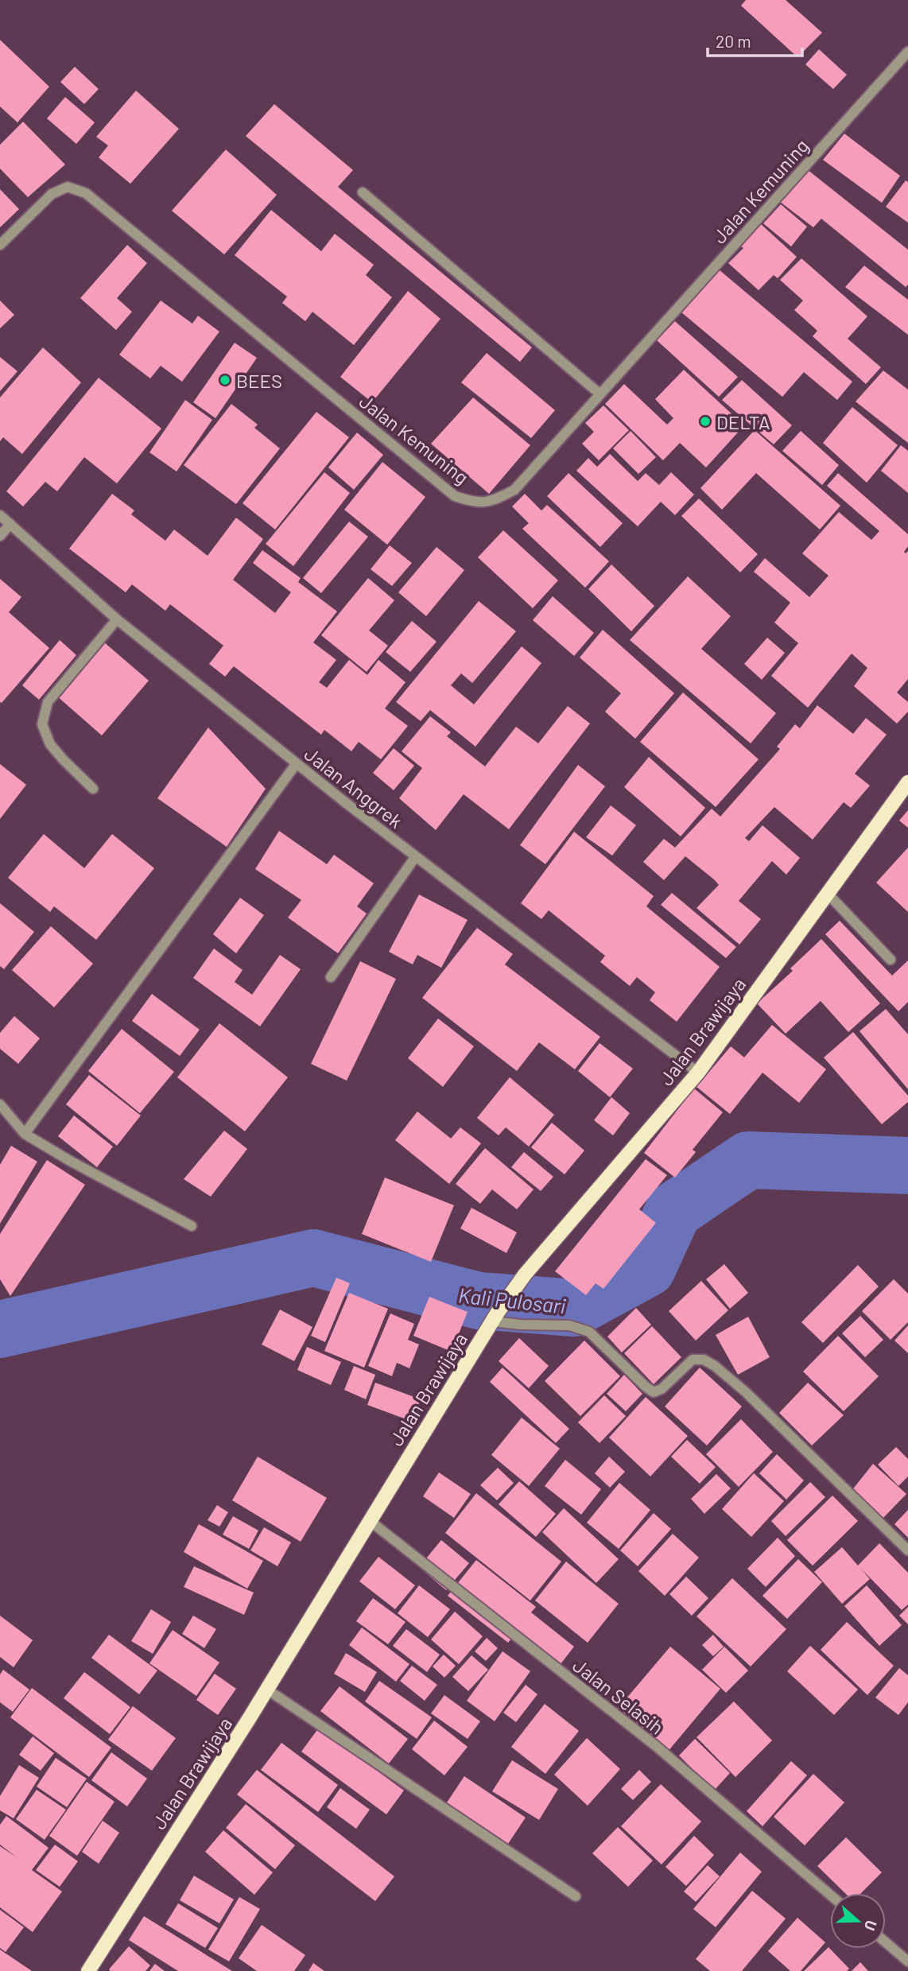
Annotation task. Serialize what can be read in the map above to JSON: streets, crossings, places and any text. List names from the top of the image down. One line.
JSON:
{"streets":{"main road":["Jalan Brawijaya"],"street":["Jalan Kemuning","Jalan Anggrek","Jalan Selasih"]},"crossings":[["Jalan Anggrek","Jalan Brawijaya"],["Jalan Brawijaya","Jalan Selasih"]],"water":["Kali Pulosari"],"places":["BEES","DELTA"],"scale_bar":"20 m","north":"right"}
